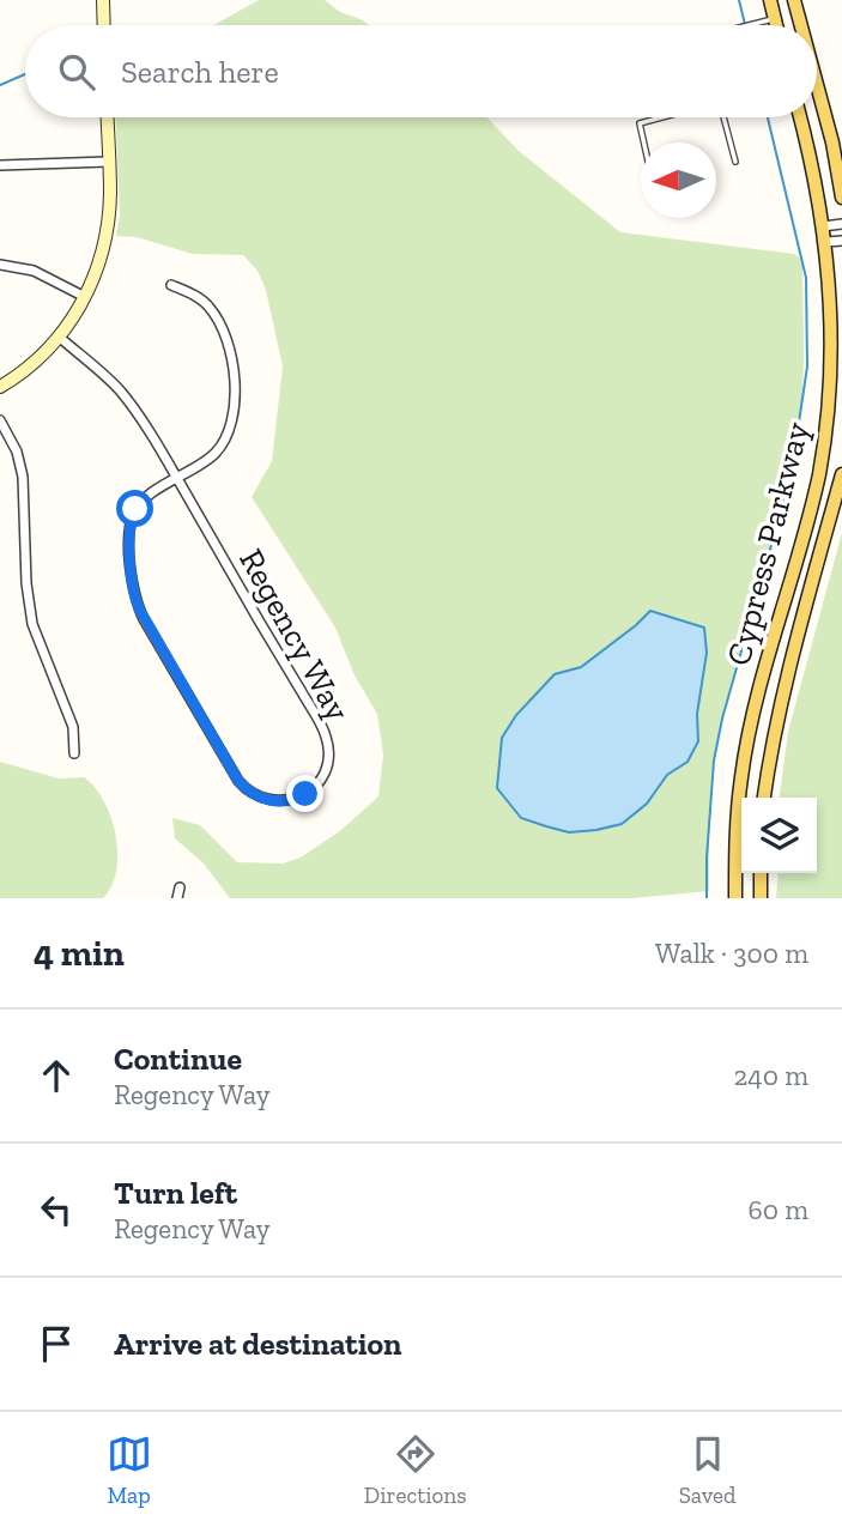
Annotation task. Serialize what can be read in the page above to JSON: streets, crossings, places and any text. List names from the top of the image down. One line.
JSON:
{"streets":{"main road":["Cypress Parkway"],"street":["Regency Way"]},"north":"left","page":{"search":"Search here","heading":["4 min","Walk · 300 m"],"list":[["Continue","Regency Way","240 m"],["Turn left","Regency Way","60 m"],"Arrive at destination"],"nav":["Map","Directions","Saved"]}}
